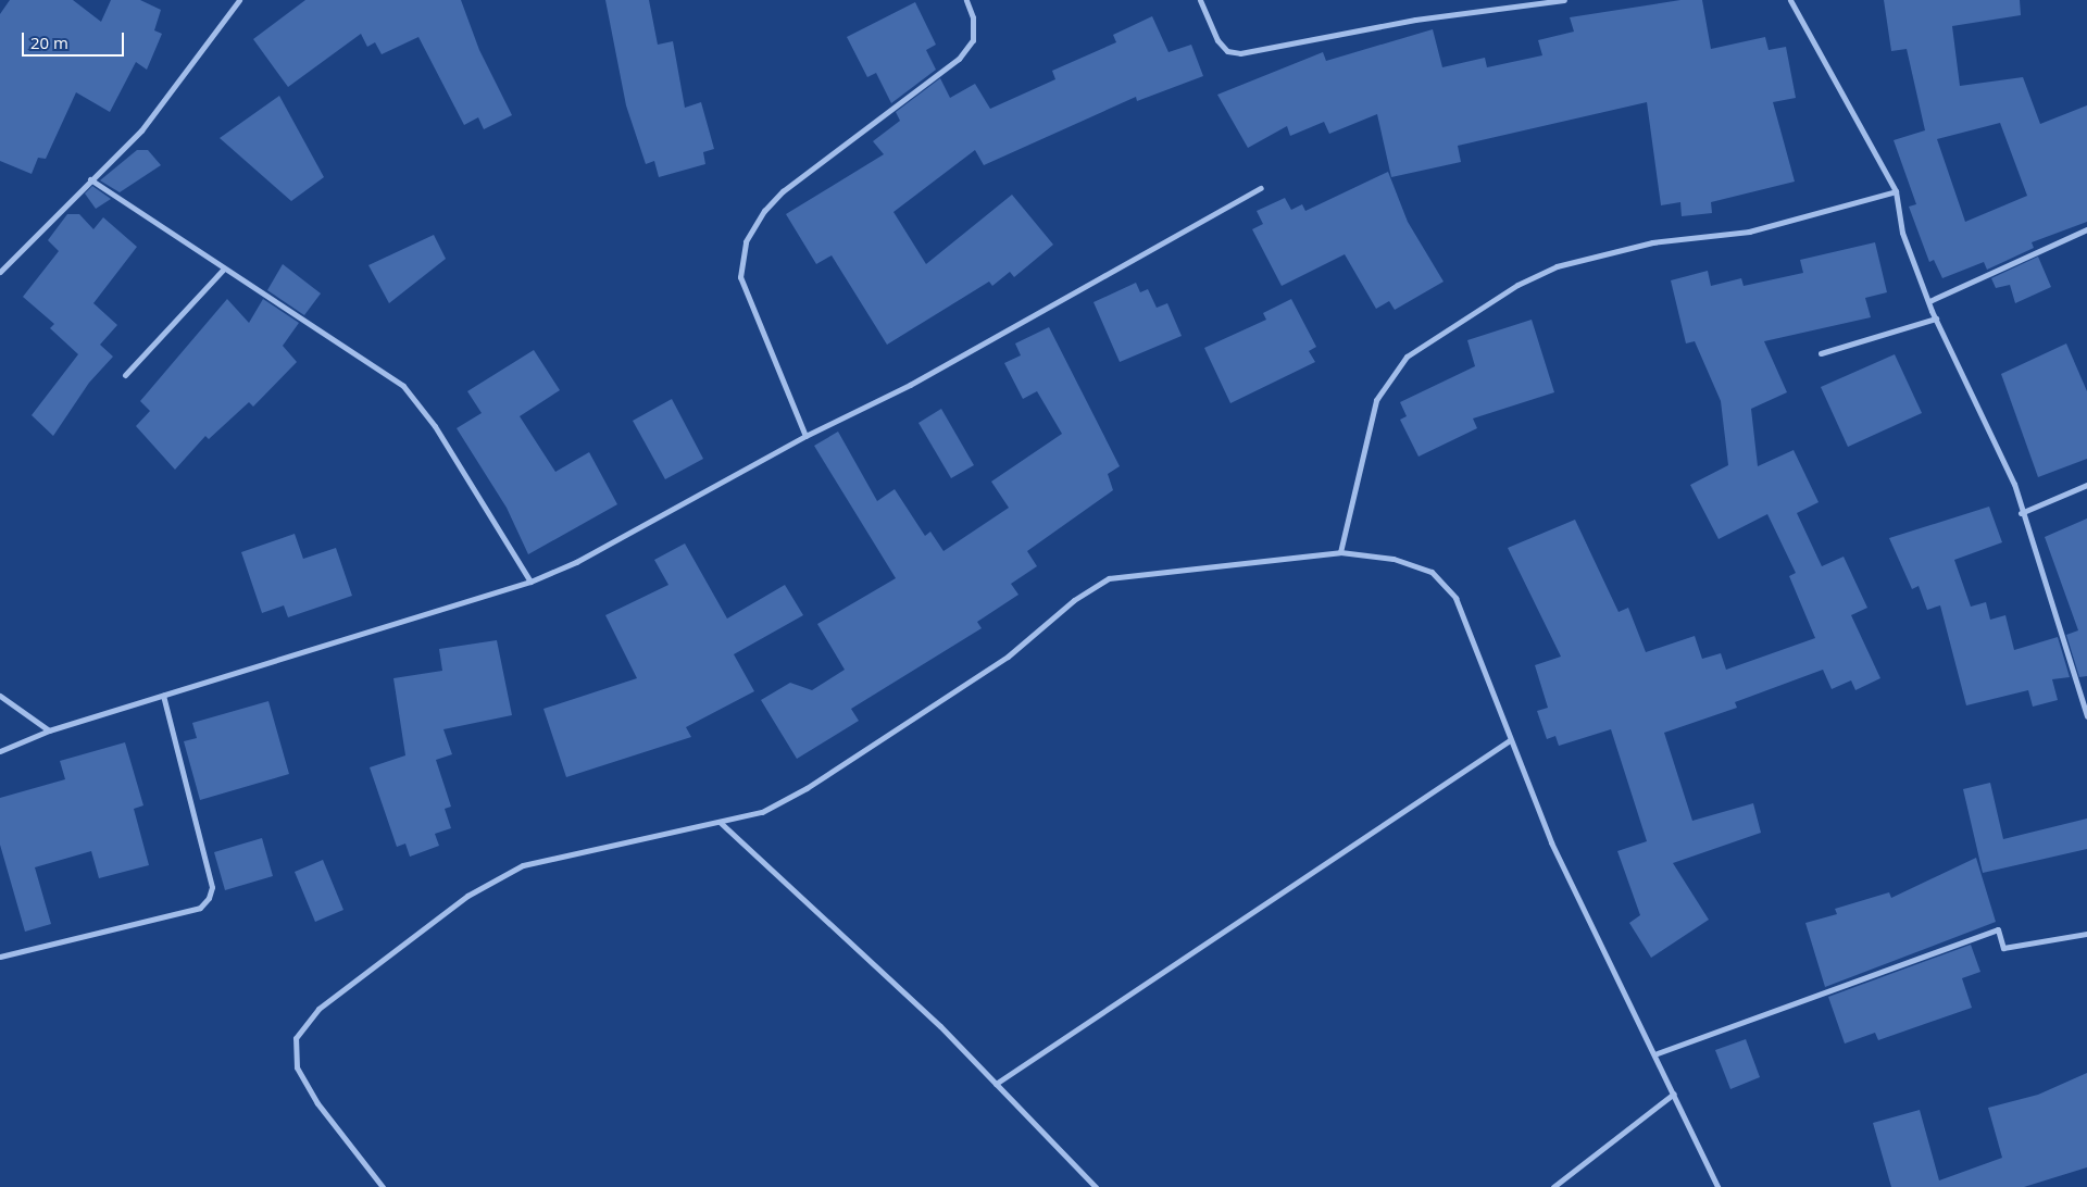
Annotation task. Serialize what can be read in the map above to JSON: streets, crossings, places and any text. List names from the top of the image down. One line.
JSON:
{"scale_bar":"20 m"}
